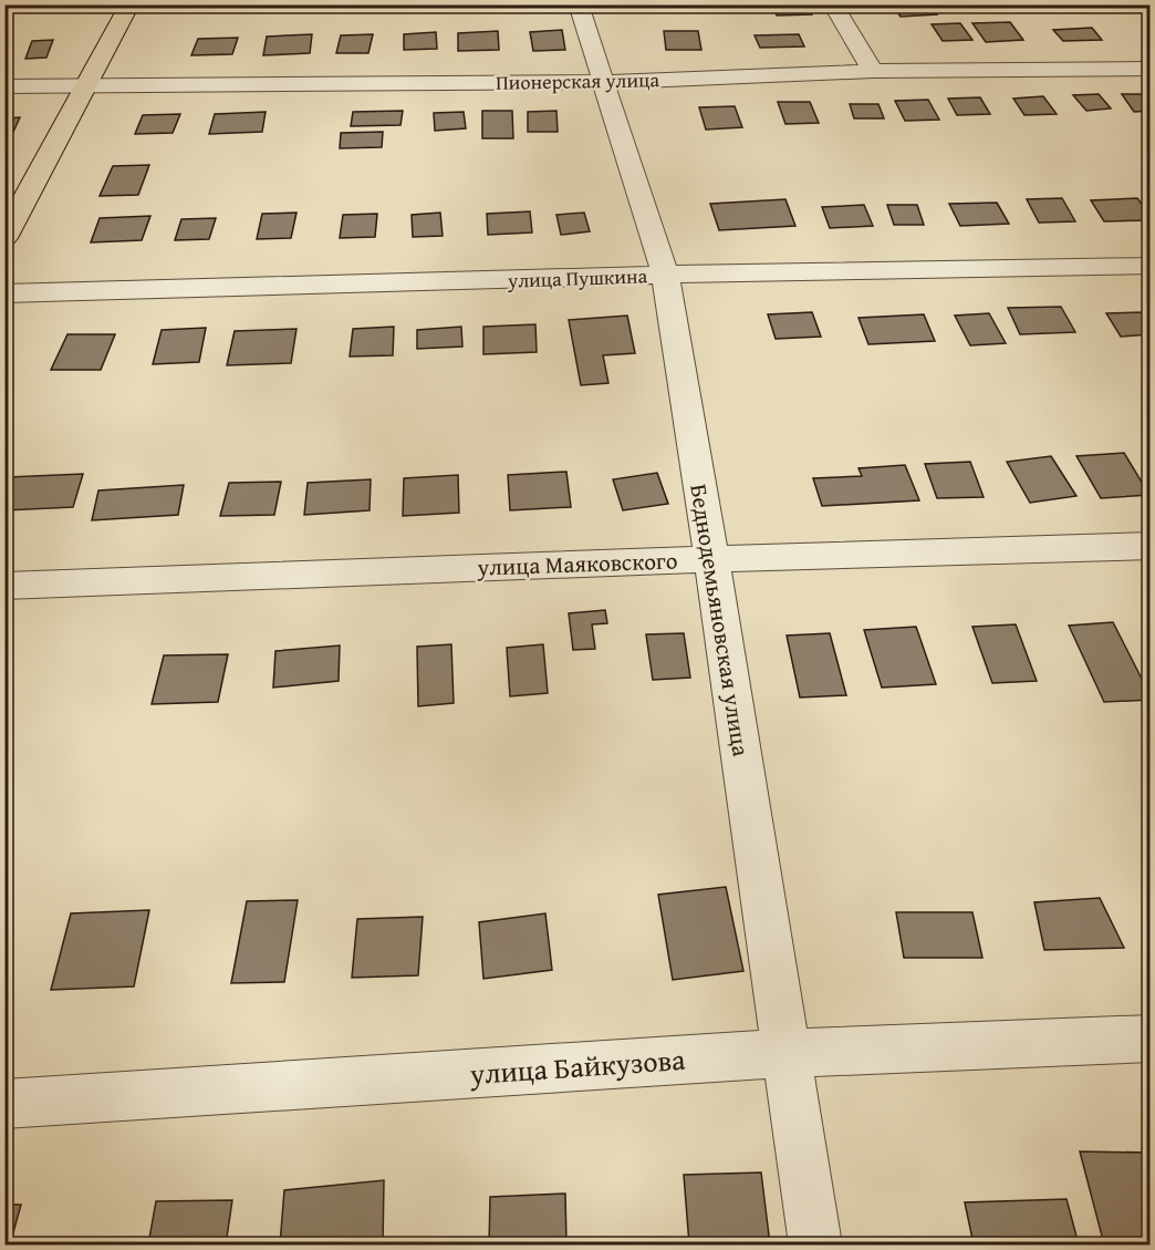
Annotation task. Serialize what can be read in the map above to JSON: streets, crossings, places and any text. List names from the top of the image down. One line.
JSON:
{"streets":{"street":["Пионерская улица","улица Пушкина","улица Маяковского","Беднодемьяновская улица","улица Байкузова"]},"crossings":[["Пионерская улица","Беднодемьяновская улица"],["улица Пушкина","Беднодемьяновская улица"],["улица Маяковского","Беднодемьяновская улица"],["Беднодемьяновская улица","улица Байкузова"]]}
